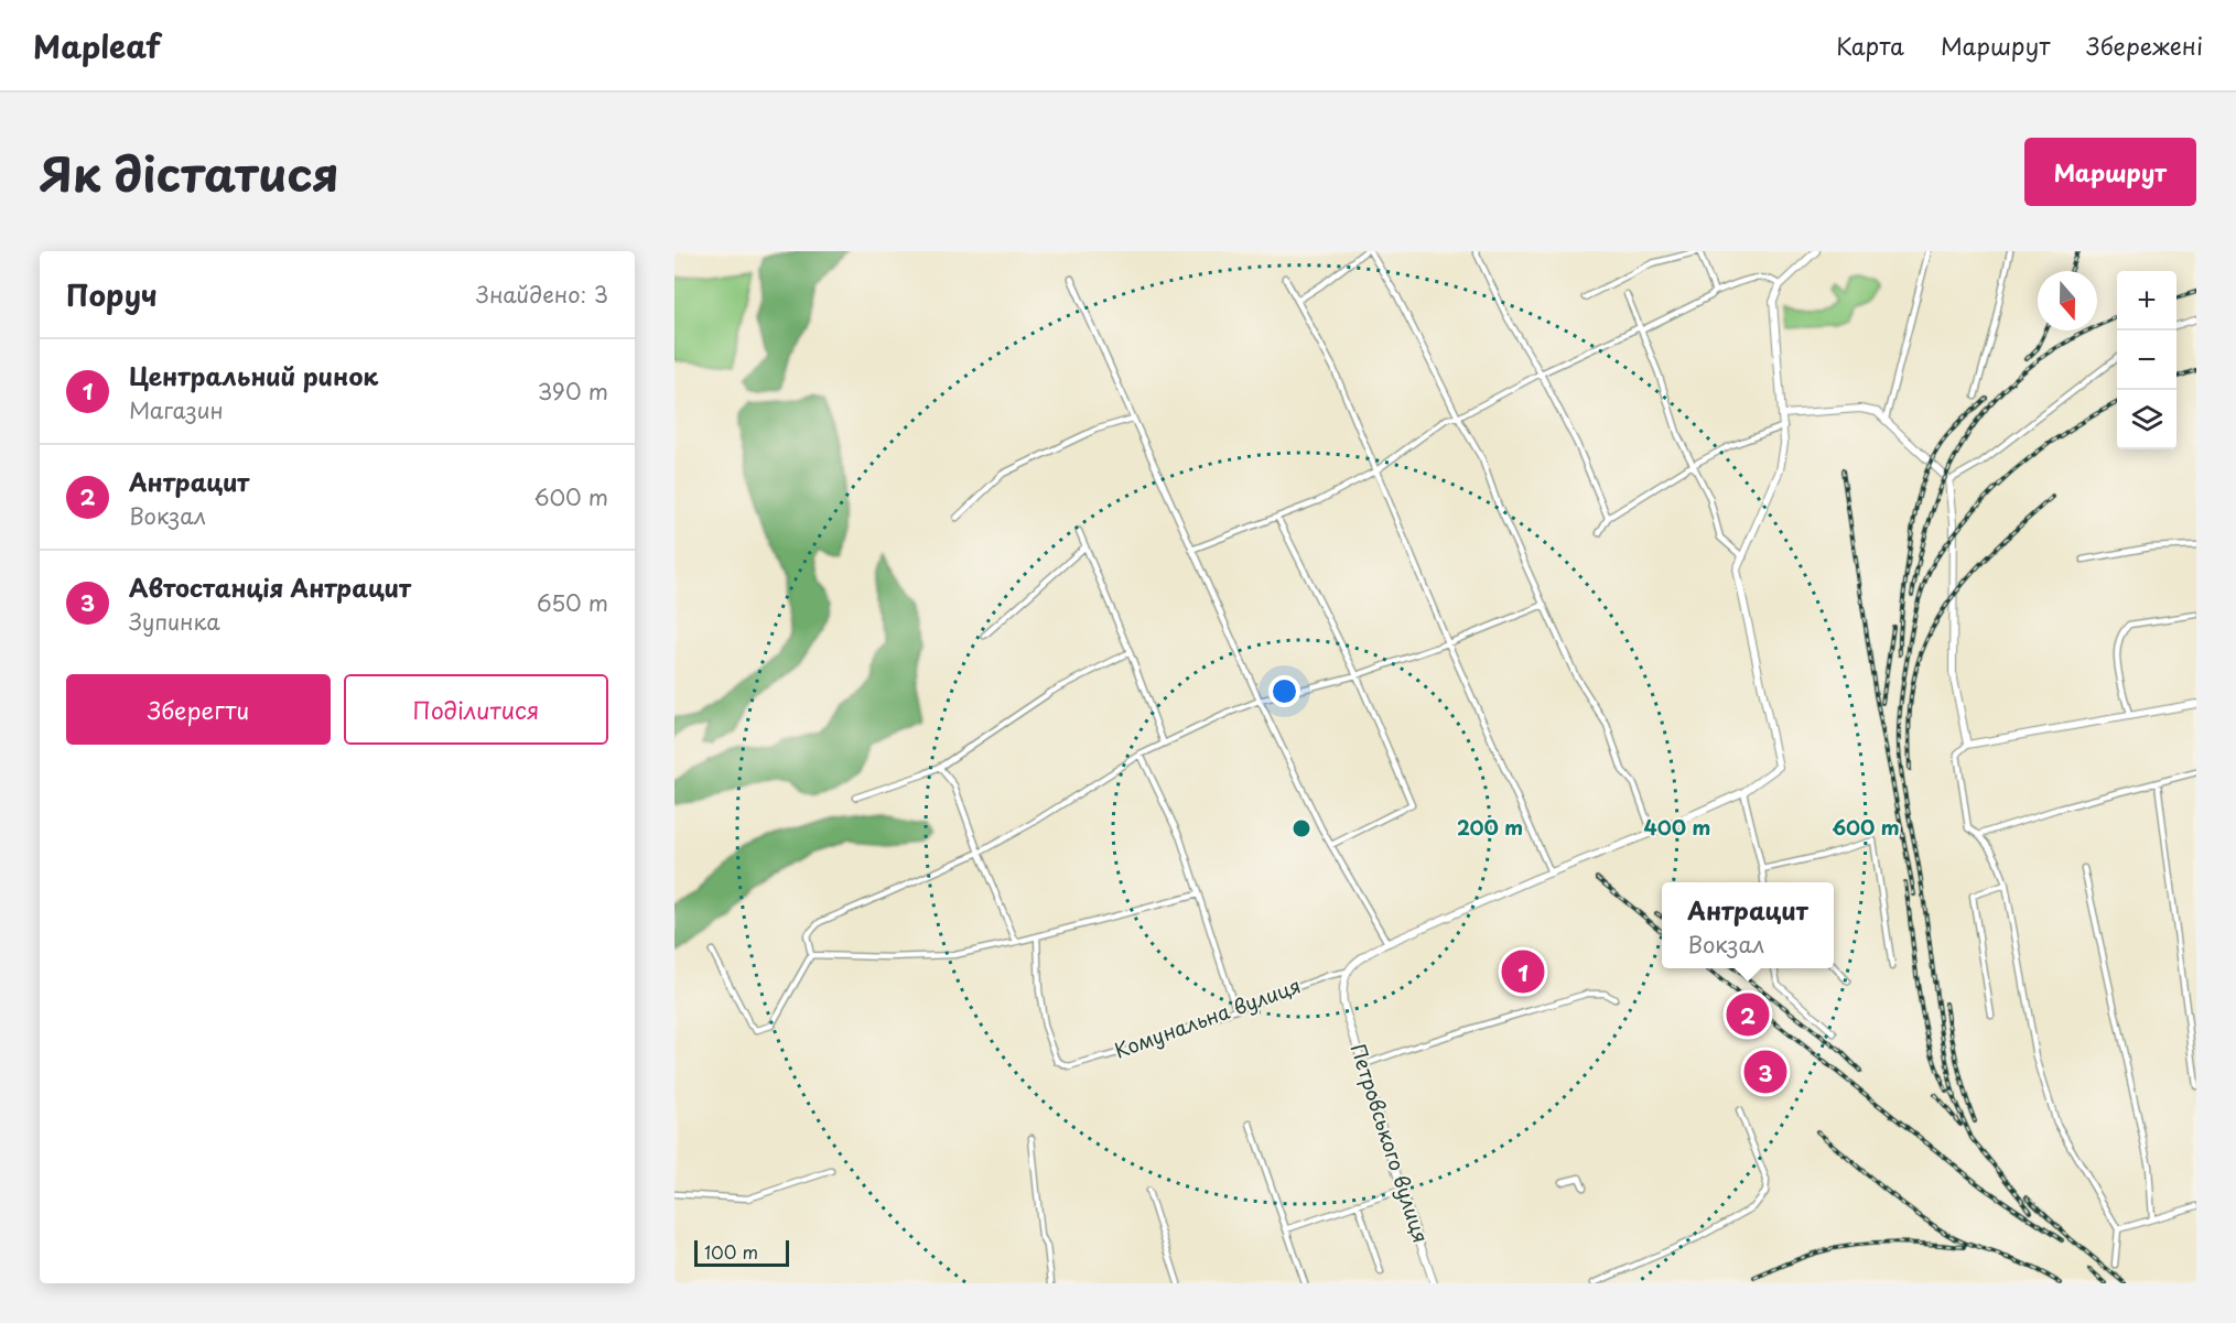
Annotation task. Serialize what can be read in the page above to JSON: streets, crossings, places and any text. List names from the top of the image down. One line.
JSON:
{"streets":{"street":["Комунальна вулиця","Петровського вулиця"]},"crossings":[["Комунальна вулиця","Петровського вулиця"]],"scale_bar":"100 m","north":"bottom","page":{"header":"Mapleaf","nav":["Карта","Маршрут","Збережені"],"title":"Як дістатися","buttons":["Маршрут",["Зберегти","Поділитися"]],"heading":["Поруч","Знайдено: 3"],"map_buttons":["+","−"],"list":[{"mark":"1","name":"Центральний ринок","note":"Магазин","value":"390 m"},{"mark":"2","name":"Антрацит","note":"Вокзал","value":"600 m"},{"mark":"3","name":"Автостанція Антрацит","note":"Зупинка","value":"650 m"}],"popup":["Антрацит","Вокзал"],"pins":["1","2","3"],"scale":"100 m"},"rings":["200 m","400 m","600 m"]}
